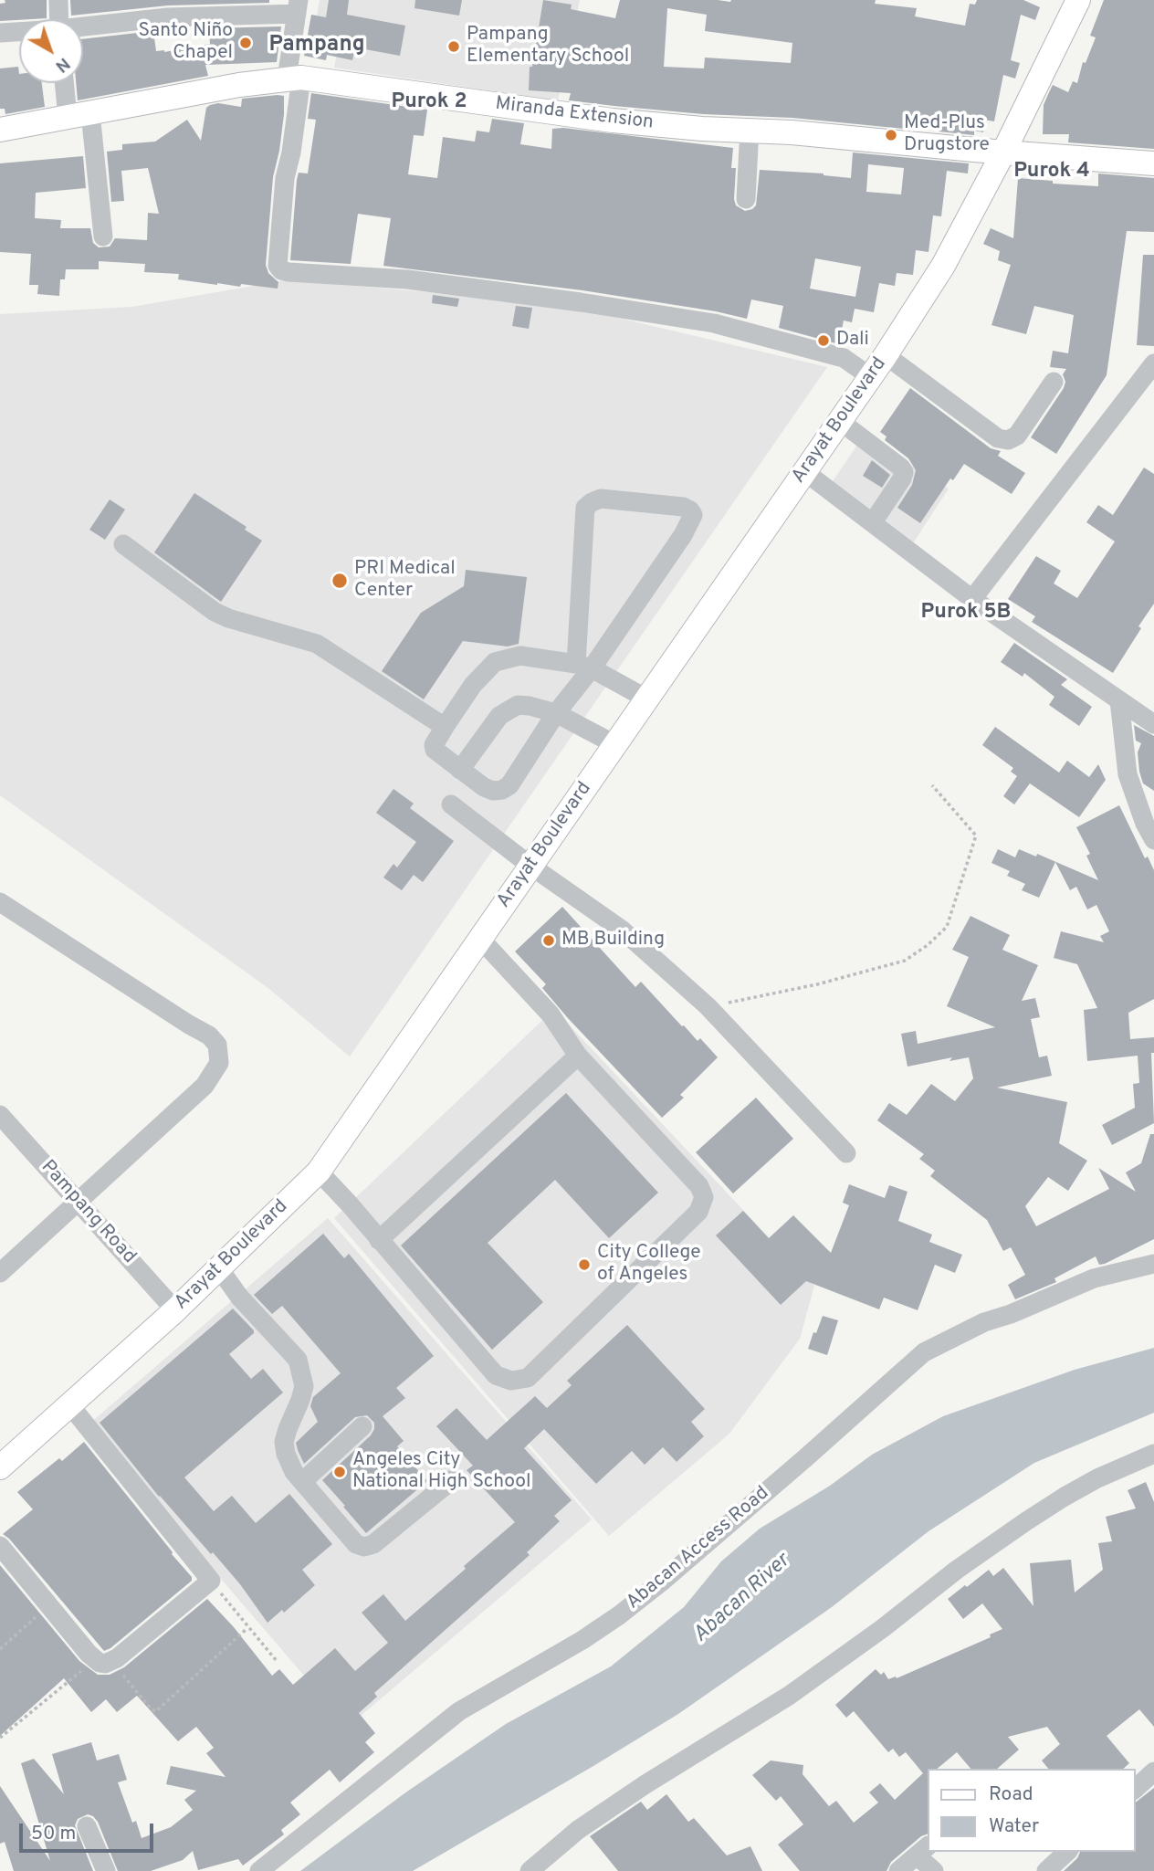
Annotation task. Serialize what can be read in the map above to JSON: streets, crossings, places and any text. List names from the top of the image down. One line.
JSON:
{"streets":{"main road":["Miranda Extension","Arayat Boulevard"],"street":["Pampang Road","Abacan Access Road"]},"crossings":[["Miranda Extension","Arayat Boulevard"],["Arayat Boulevard","Pampang Road"]],"districts":["Pampang","Purok 2","Purok 4","Purok 5B"],"water":["Abacan River"],"places":["Santo Niño Chapel","Pampang Elementary School","Med-Plus Drugstore","Dali","PRI Medical Center","MB Building","City College of Angeles","Angeles City National High School"],"legend":["Road","Water"],"scale_bar":"50 m","north":"bottom right"}
